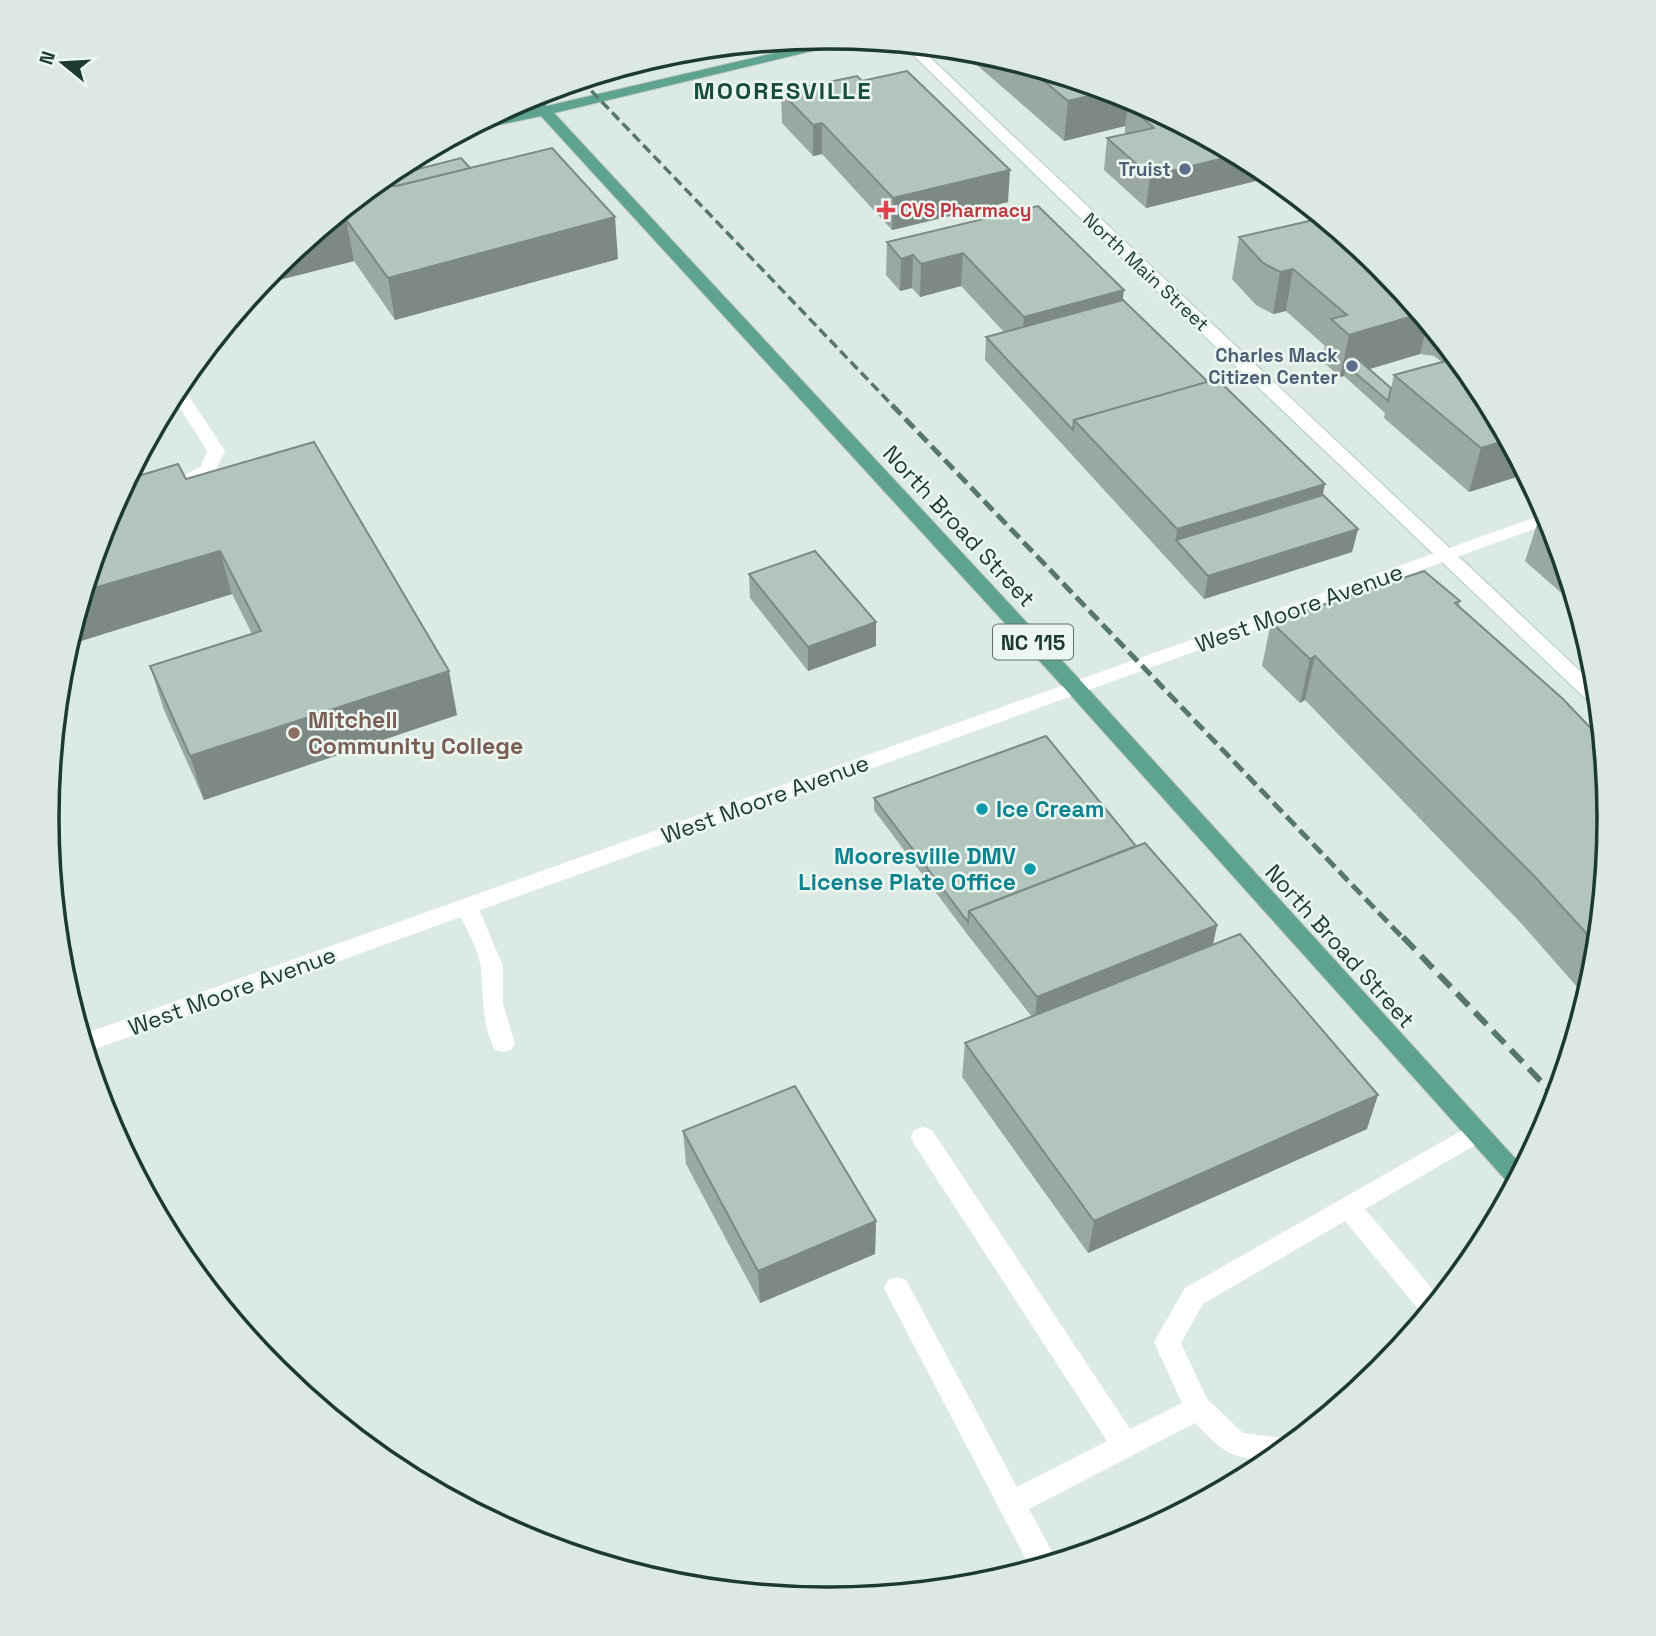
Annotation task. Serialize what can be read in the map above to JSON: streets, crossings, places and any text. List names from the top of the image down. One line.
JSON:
{"streets":{"main road":["North Broad Street","NC 115"],"street":["North Main Street","West Moore Avenue"]},"crossings":[["North Main Street","West Moore Avenue"],["North Broad Street","West Moore Avenue"]],"districts":["MOORESVILLE"],"places":{"other":["Truist","Charles Mack Citizen Center","Mitchell Community College","Ice Cream","Mooresville DMV License Plate Office"],"health":["CVS Pharmacy"]},"north":"left"}
